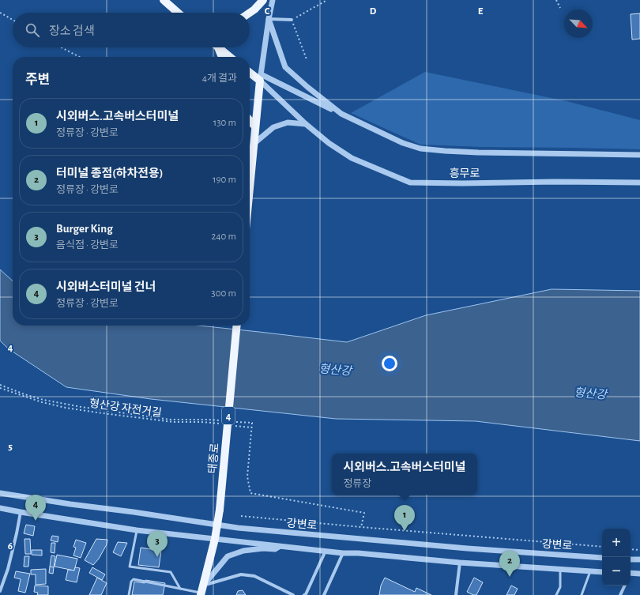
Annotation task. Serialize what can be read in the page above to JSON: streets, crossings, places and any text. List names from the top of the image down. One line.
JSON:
{"streets":{"main road":["4","태종로"],"street":["흥무로","강변로"],"path":["형산강 자전거길"]},"crossings":[["태종로","강변로"]],"water":["형산강"],"north":"bottom right","page":{"search":"장소 검색","heading":["주변","4개 결과"],"list":[{"mark":"1","name":"시외버스.고속버스터미널","note":"정류장 · 강변로","value":"130 m"},{"mark":"2","name":"터미널 종점(하차전용)","note":"정류장 · 강변로","value":"190 m"},{"mark":"3","name":"Burger King","note":"음식점 · 강변로","value":"240 m"},{"mark":"4","name":"시외버스터미널 건너","note":"정류장 · 강변로","value":"300 m"}],"popup":["시외버스.고속버스터미널","정류장"],"pins":["4","1","3","2"],"map_buttons":["+","−"]},"grid":{"columns":["C","D","E"],"rows":["4","5","6"]}}
